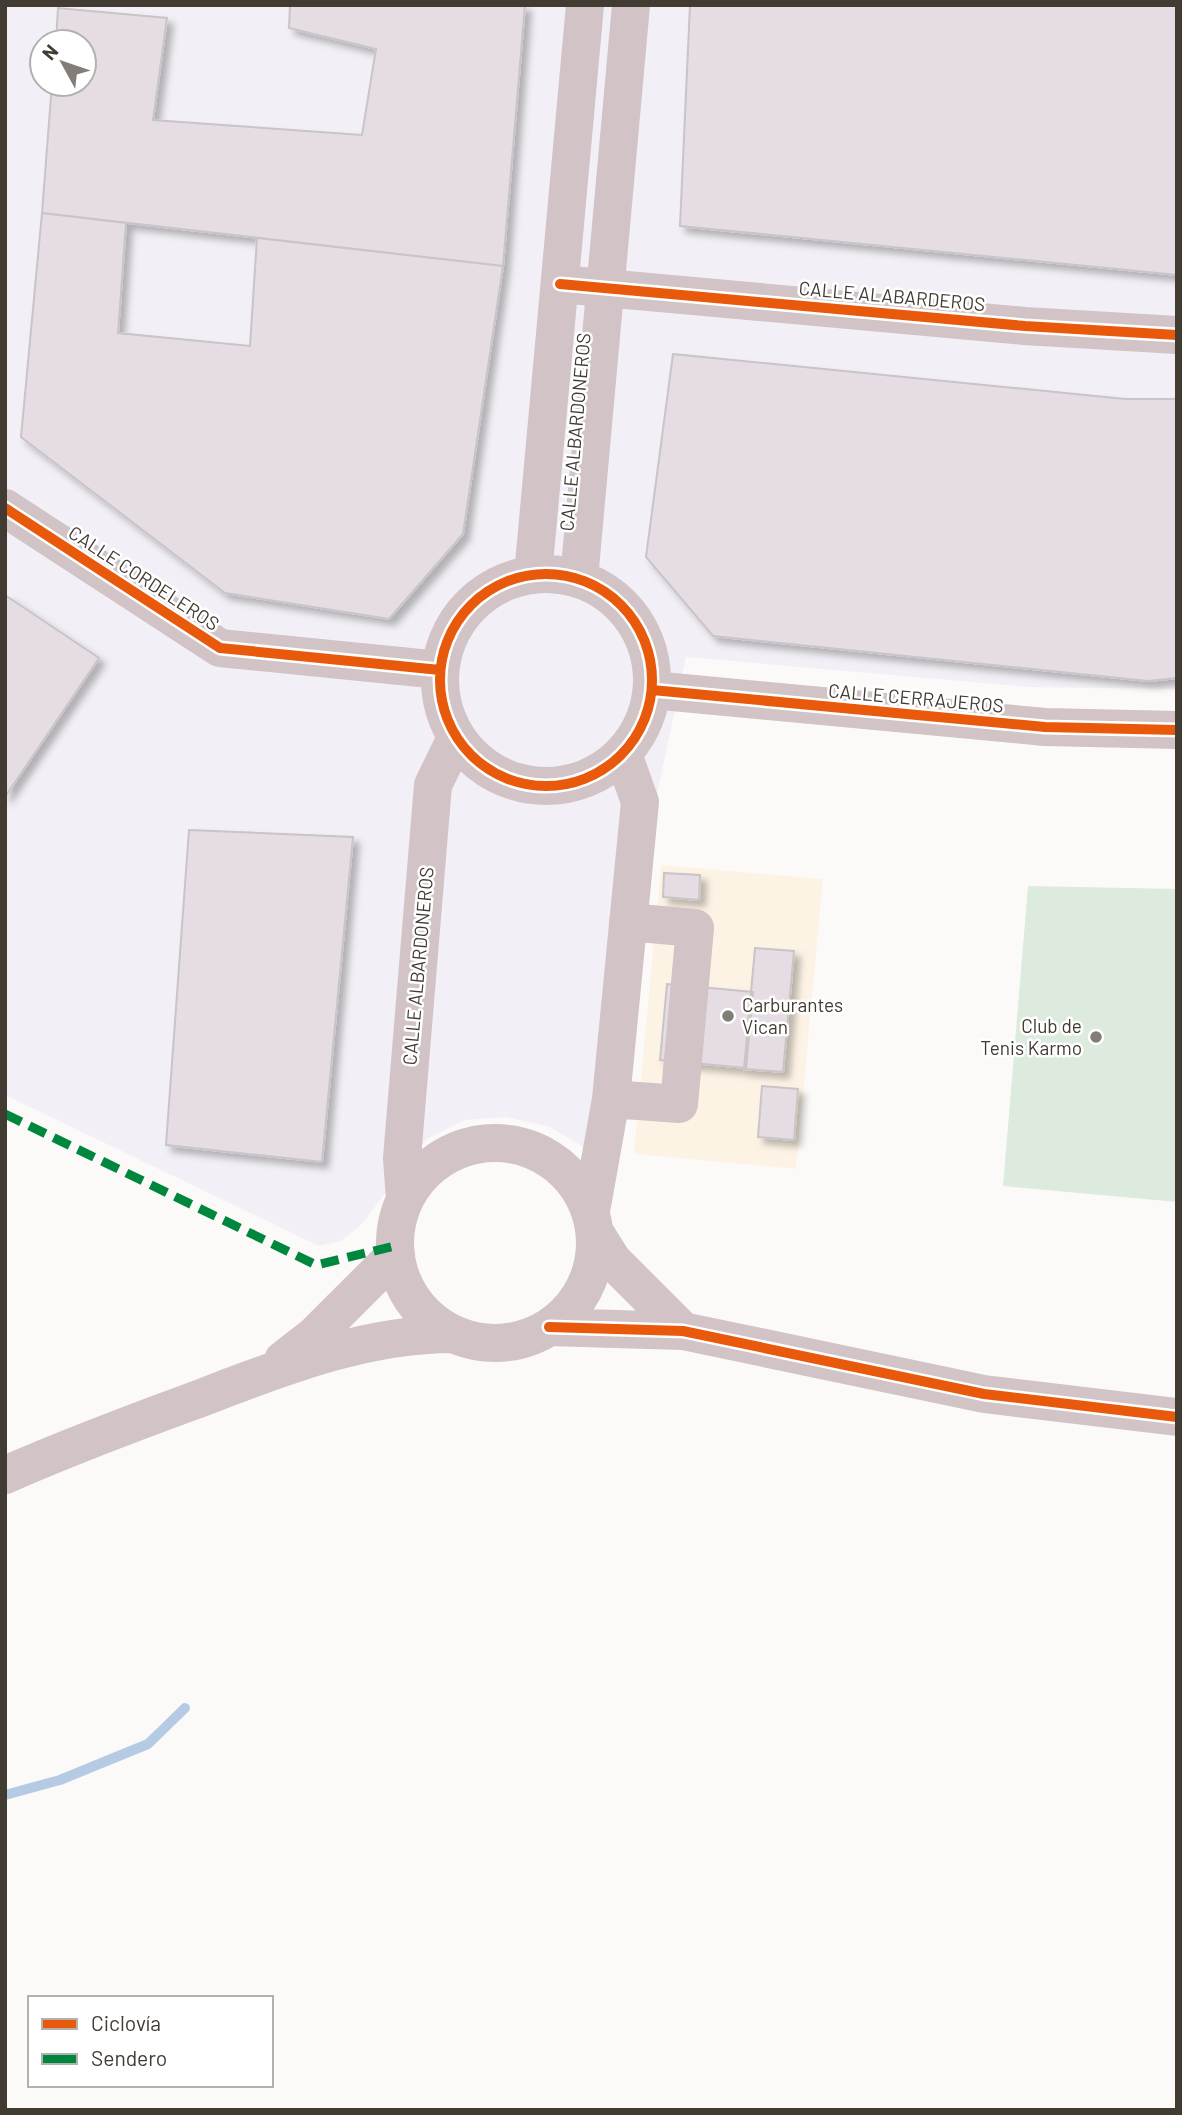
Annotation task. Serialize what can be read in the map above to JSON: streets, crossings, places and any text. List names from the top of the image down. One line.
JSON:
{"streets":{"street":["CALLE ALABARDEROS","CALLE ALBARDONEROS","CALLE CORDELEROS","CALLE CERRAJEROS"]},"crossings":[["CALLE ALABARDEROS","CALLE ALBARDONEROS"],["CALLE ALBARDONEROS","CALLE CORDELEROS"],["CALLE ALBARDONEROS","CALLE CERRAJEROS"],["CALLE CORDELEROS","CALLE CERRAJEROS"]],"places":["Carburantes Vican","Club de Tenis Karmo"],"legend":["Ciclovía","Sendero"],"north":"top left"}
